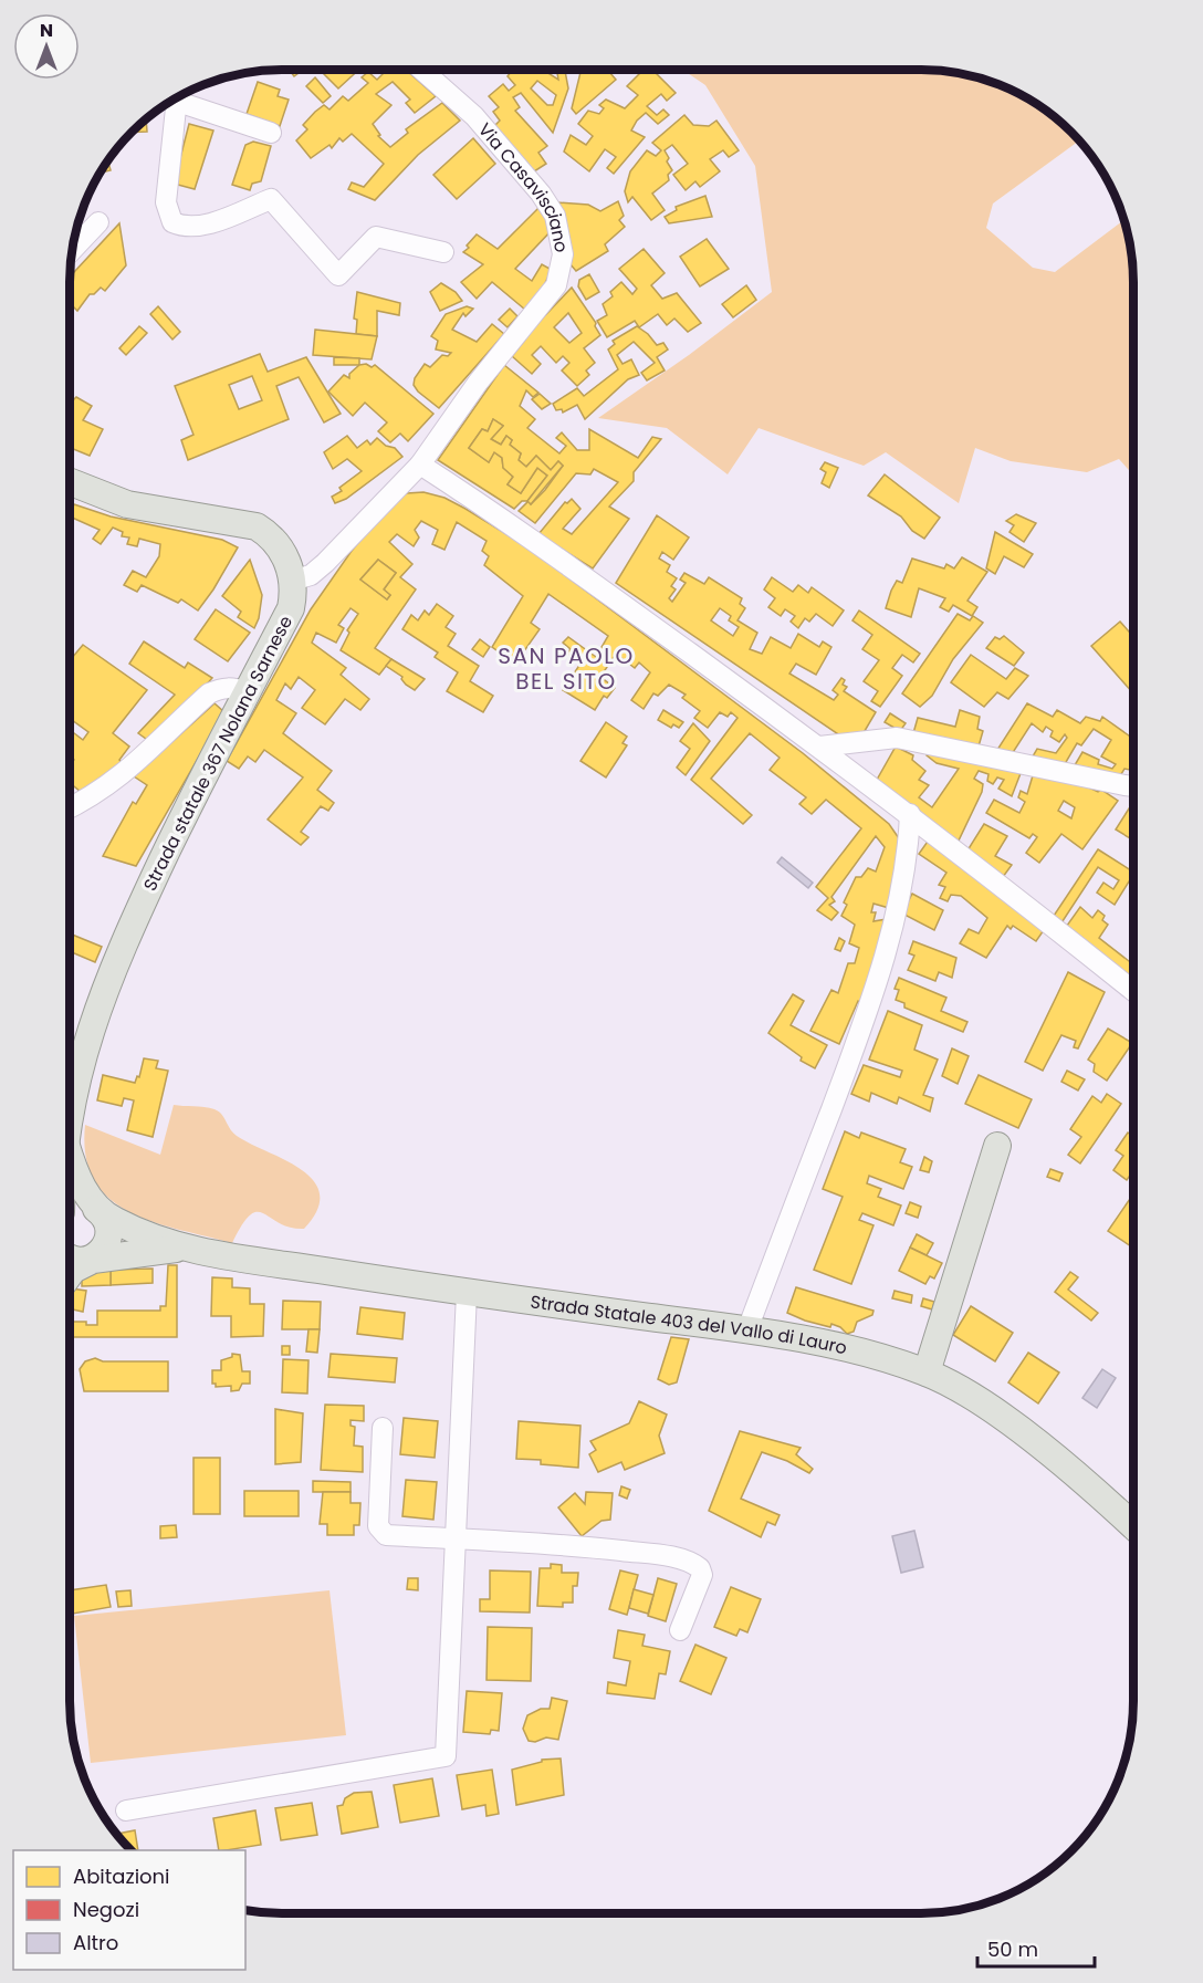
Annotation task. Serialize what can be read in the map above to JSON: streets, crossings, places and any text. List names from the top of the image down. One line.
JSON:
{"streets":{"main road":["Strada statale 367 Nolana Sarnese","Strada Statale 403 del Vallo di Lauro"],"street":["Via Casavisciano"]},"crossings":[["Via Casavisciano","Strada statale 367 Nolana Sarnese"]],"districts":["SAN PAOLO BEL SITO"],"legend":["Abitazioni","Negozi","Altro"],"scale_bar":"50 m","north":"top"}
